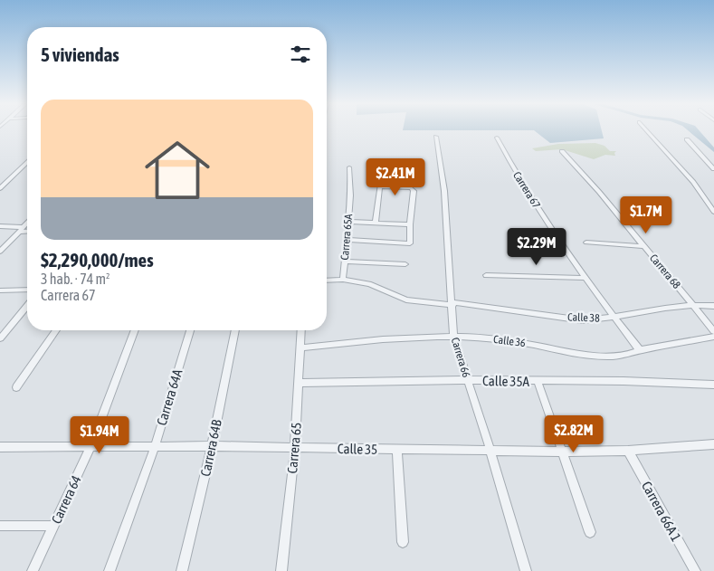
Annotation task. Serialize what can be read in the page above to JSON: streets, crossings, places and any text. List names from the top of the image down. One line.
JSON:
{"streets":{"street":["Carrera 67","Carrera 65A","Carrera 68","Calle 38","Calle 36","Carrera 66","Calle 35A","Carrera 64A","Carrera 64B","Carrera 65","Calle 35","Carrera 64","Carrera 66A 1"]},"crossings":[["Carrera 67","Calle 38"],["Carrera 67","Calle 36"],["Carrera 65A","Calle 38"],["Carrera 68","Calle 38"],["Calle 38","Carrera 66"],["Calle 36","Carrera 66"],["Calle 36","Carrera 65"],["Carrera 66","Calle 35A"],["Carrera 66","Calle 35"],["Calle 35A","Carrera 65"],["Carrera 64A","Calle 35"],["Carrera 64B","Calle 35"],["Carrera 65","Calle 35"],["Calle 35","Carrera 64"],["Calle 35","Carrera 66A 1"]],"page":{"heading":"5 viviendas","list":[{"name":"$2,290,000/mes","note":"3 hab. · 74 m² · Carrera 67"}],"price":["$2.41M","$1.7M","$2.29M","$2.82M","$1.94M"]}}
